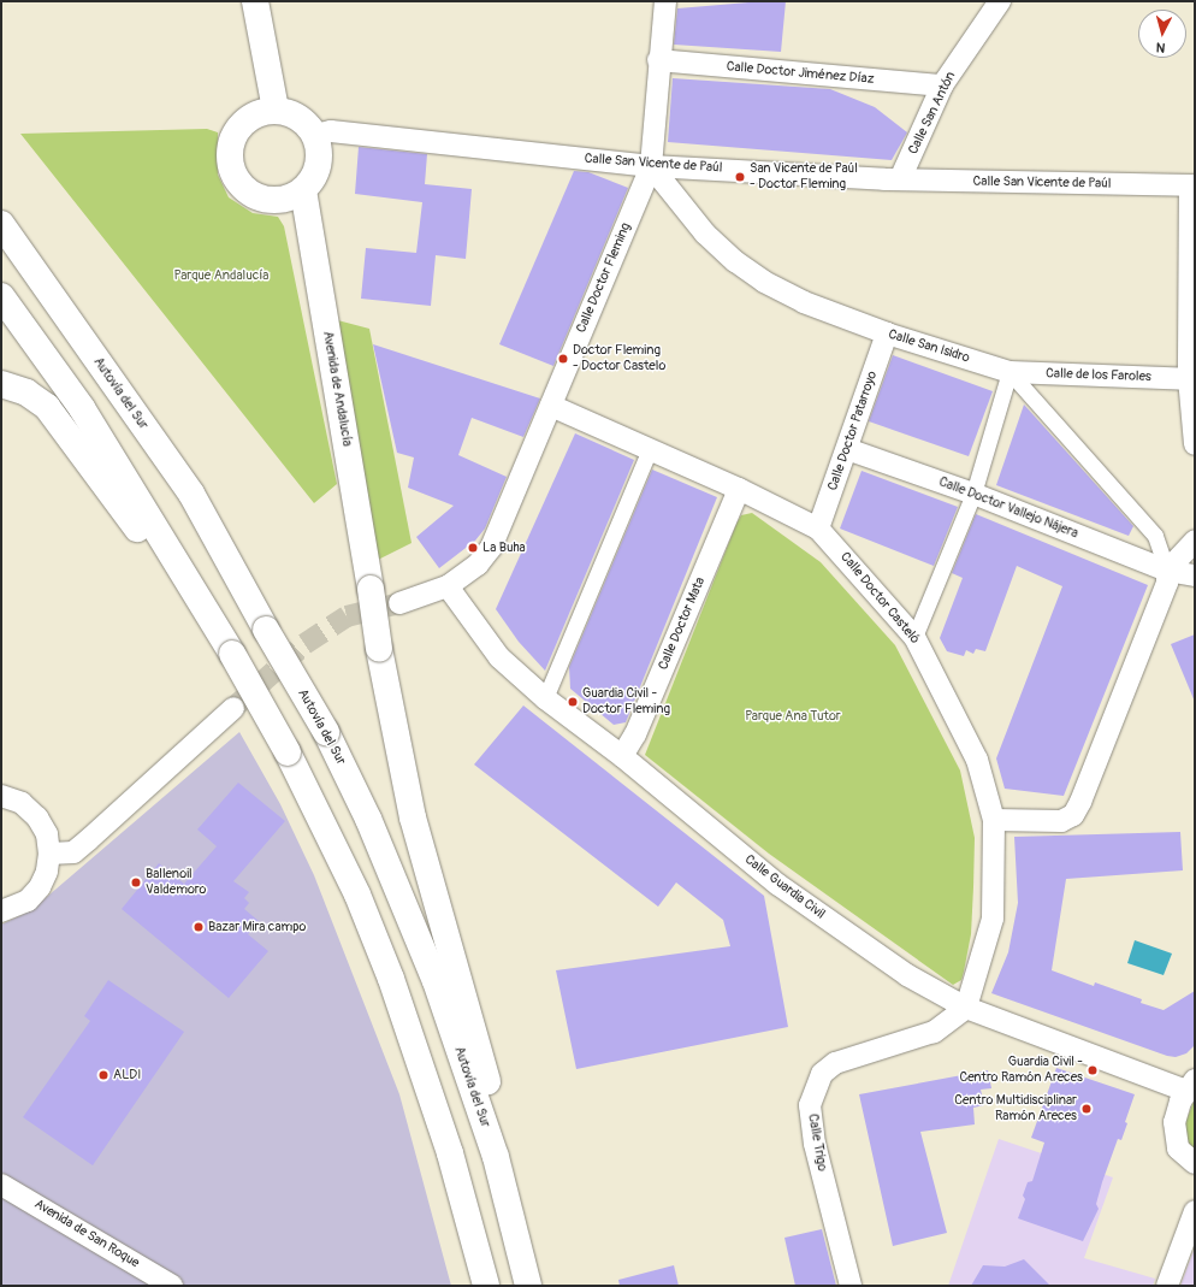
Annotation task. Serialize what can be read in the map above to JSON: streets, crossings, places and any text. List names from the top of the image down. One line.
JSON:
{"streets":{"main road":["Avenida de Andalucía","Autovía del Sur"],"street":["Calle Doctor Jiménez Díaz","Calle San Antón","Calle San Vicente de Paúl","Calle Doctor Fleming","Calle San Isidro","Calle de los Faroles","Calle Doctor Patarroyo","Calle Doctor Vallejo Nájera","Calle Doctor Casteló","Calle Doctor Mata","Calle Guardia Civil","Calle Trigo","Avenida de San Roque"]},"crossings":[["Calle Doctor Jiménez Díaz","Calle San Antón"],["Calle Doctor Jiménez Díaz","Calle Doctor Fleming"],["Calle San Antón","Calle San Vicente de Paúl"],["Calle San Vicente de Paúl","Calle Doctor Fleming"],["Calle San Vicente de Paúl","Calle San Isidro"],["Calle San Vicente de Paúl","Avenida de Andalucía"],["Calle Doctor Fleming","Calle San Isidro"],["Calle Doctor Fleming","Calle Doctor Casteló"],["Calle Doctor Fleming","Calle Guardia Civil"],["Calle San Isidro","Calle de los Faroles"],["Calle San Isidro","Calle Doctor Patarroyo"],["Avenida de Andalucía","Autovía del Sur"],["Calle Doctor Patarroyo","Calle Doctor Vallejo Nájera"],["Calle Doctor Patarroyo","Calle Doctor Casteló"],["Calle Doctor Casteló","Calle Doctor Mata"],["Calle Doctor Casteló","Calle Guardia Civil"],["Calle Doctor Casteló","Calle Trigo"],["Calle Doctor Mata","Calle Guardia Civil"],["Calle Guardia Civil","Calle Trigo"]],"parks":["Parque Andalucía","Parque Ana Tutor"],"places":["San Vicente de Paúl - Doctor Fleming","Doctor Fleming - Doctor Castelo","La Buha","Guardia Civil - Doctor Fleming","Ballenoil Valdemoro","Bazar Mira campo","Guardia Civil - Centro Ramón Areces","ALDI","Centro Multidisciplinar Ramón Areces"],"north":"bottom"}
